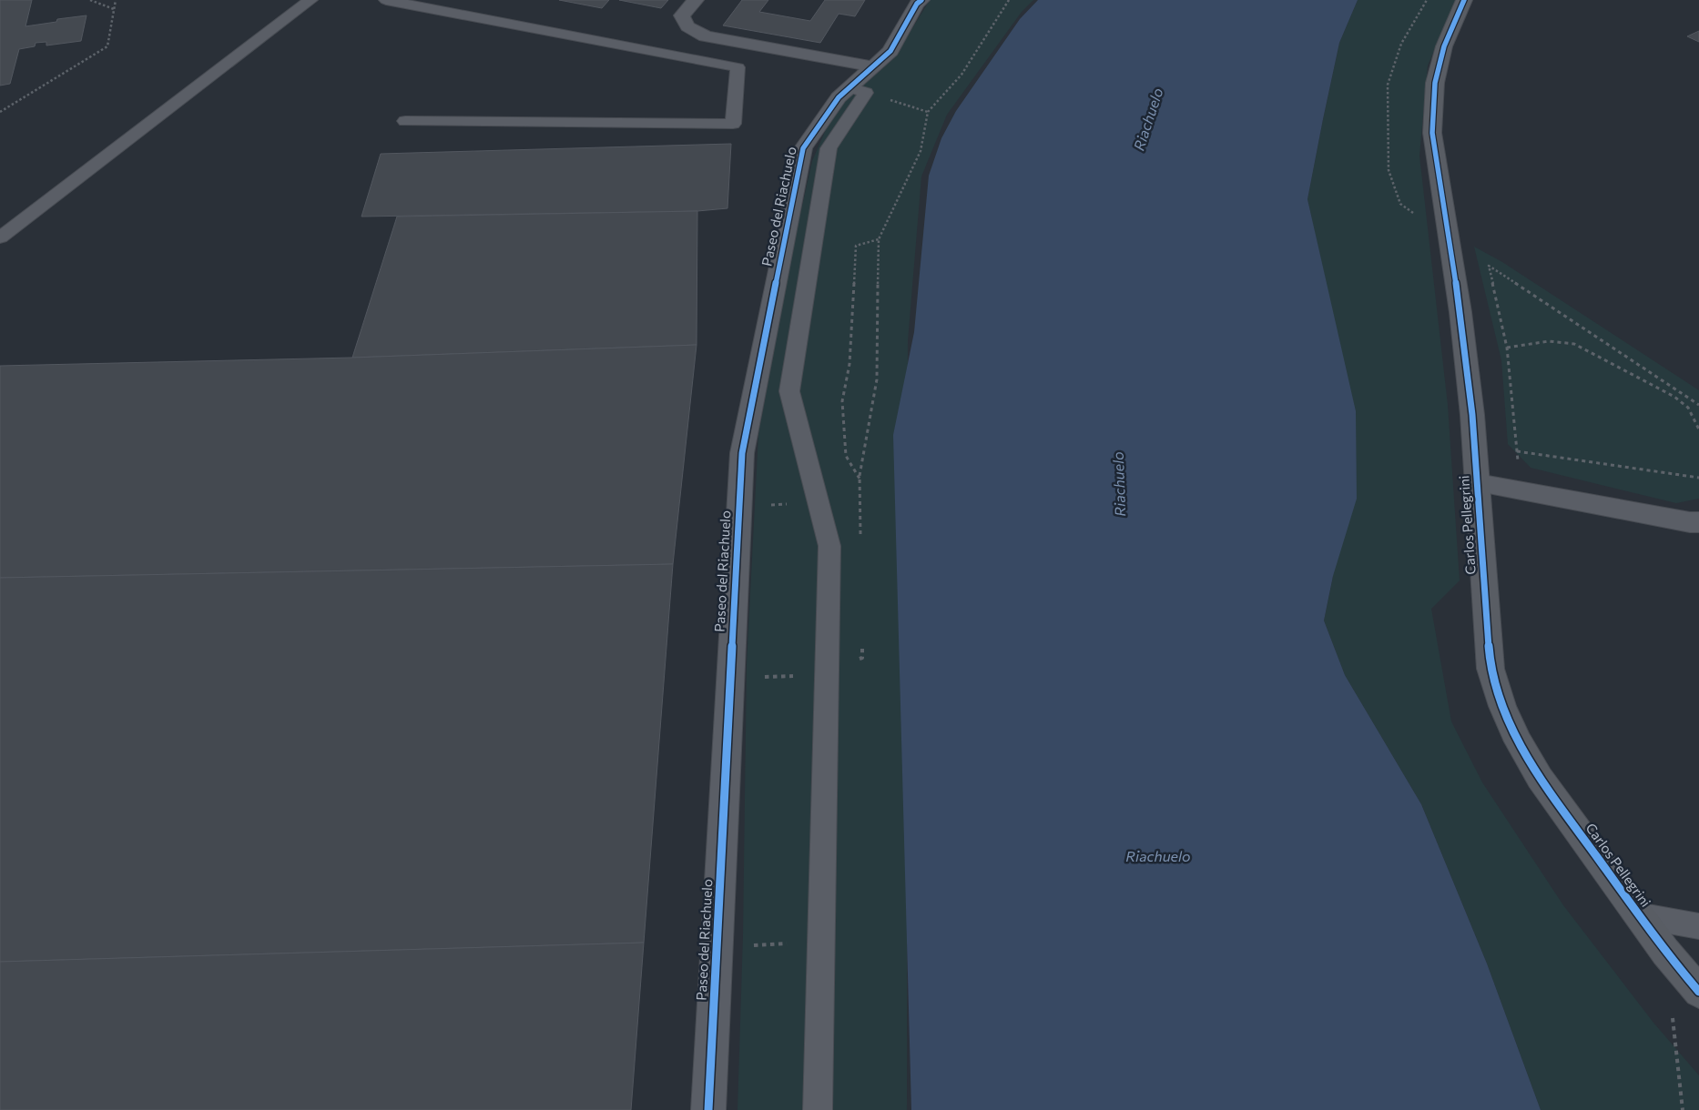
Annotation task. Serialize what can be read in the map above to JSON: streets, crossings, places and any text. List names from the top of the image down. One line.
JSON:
{"streets":{"street":["Paseo del Riachuelo","Carlos Pellegrini"]},"water":["Riachuelo"]}
